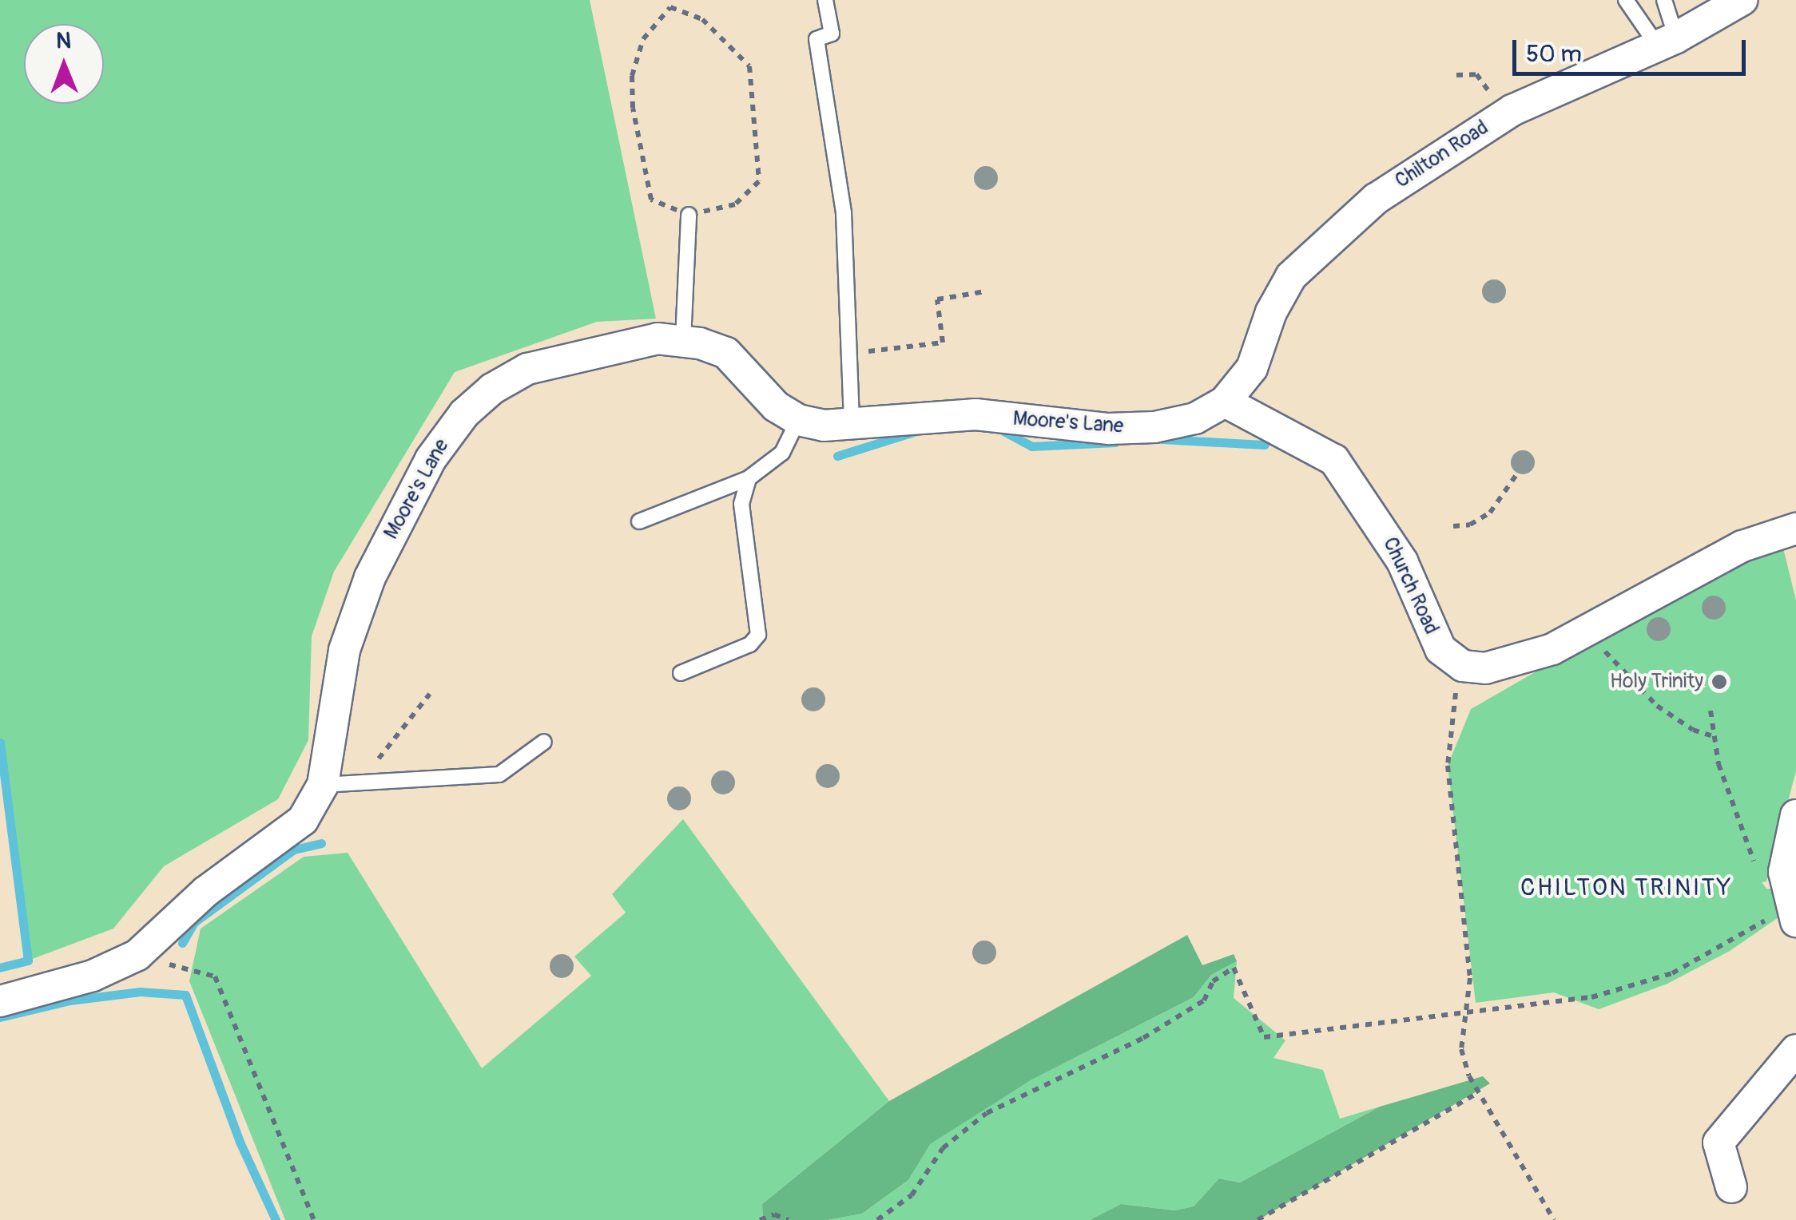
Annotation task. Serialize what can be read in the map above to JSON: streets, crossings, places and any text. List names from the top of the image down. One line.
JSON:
{"streets":{"street":["Chilton Road","Moore's Lane","Church Road"]},"crossings":[["Chilton Road","Moore's Lane"],["Chilton Road","Church Road"],["Moore's Lane","Church Road"]],"districts":["CHILTON TRINITY"],"places":["Holy Trinity"],"scale_bar":"50 m","north":"top"}
